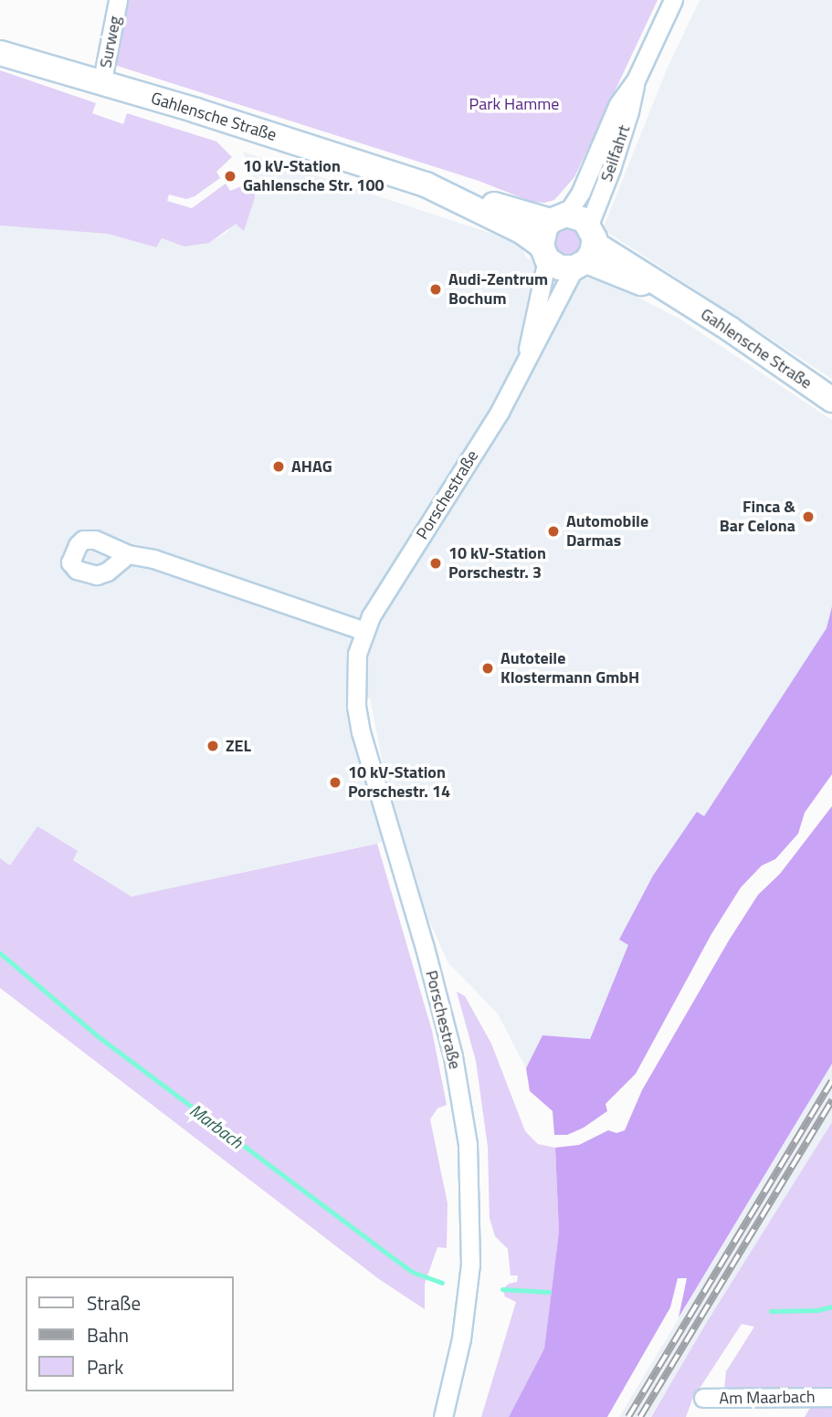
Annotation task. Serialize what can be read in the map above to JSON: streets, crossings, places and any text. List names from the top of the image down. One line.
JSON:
{"streets":{"street":["Surweg","Gahlensche Straße","Seilfahrt","Porschestraße","Am Maarbach"]},"crossings":[["Surweg","Gahlensche Straße"],["Gahlensche Straße","Seilfahrt"],["Gahlensche Straße","Porschestraße"],["Seilfahrt","Porschestraße"]],"water":["Marbach"],"parks":["Park Hamme"],"places":["10 kV-Station Gahlensche Str. 100","Audi-Zentrum Bochum","AHAG","Finca & Bar Celona","Automobile Darmas","10 kV-Station Porschestr. 3","Autoteile Klostermann GmbH","ZEL","10 kV-Station Porschestr. 14"],"legend":["Straße","Bahn","Park"]}
